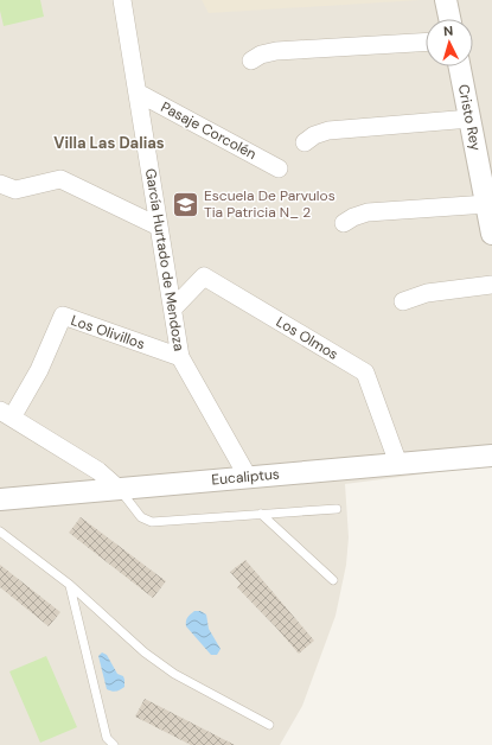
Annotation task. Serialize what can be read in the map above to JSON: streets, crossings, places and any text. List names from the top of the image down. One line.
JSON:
{"streets":{"street":["Cristo Rey","Pasaje Corcolén","García Hurtado de Mendoza","Los Olivillos","Los Olmos","Eucaliptus"]},"crossings":[["Pasaje Corcolén","García Hurtado de Mendoza"],["García Hurtado de Mendoza","Los Olivillos"],["García Hurtado de Mendoza","Los Olmos"],["García Hurtado de Mendoza","Eucaliptus"],["Los Olmos","Eucaliptus"]],"districts":["Villa Las Dalias"],"places":{"school or university":["Escuela De Parvulos Tia Patricia N_ 2"]},"north":"top"}
